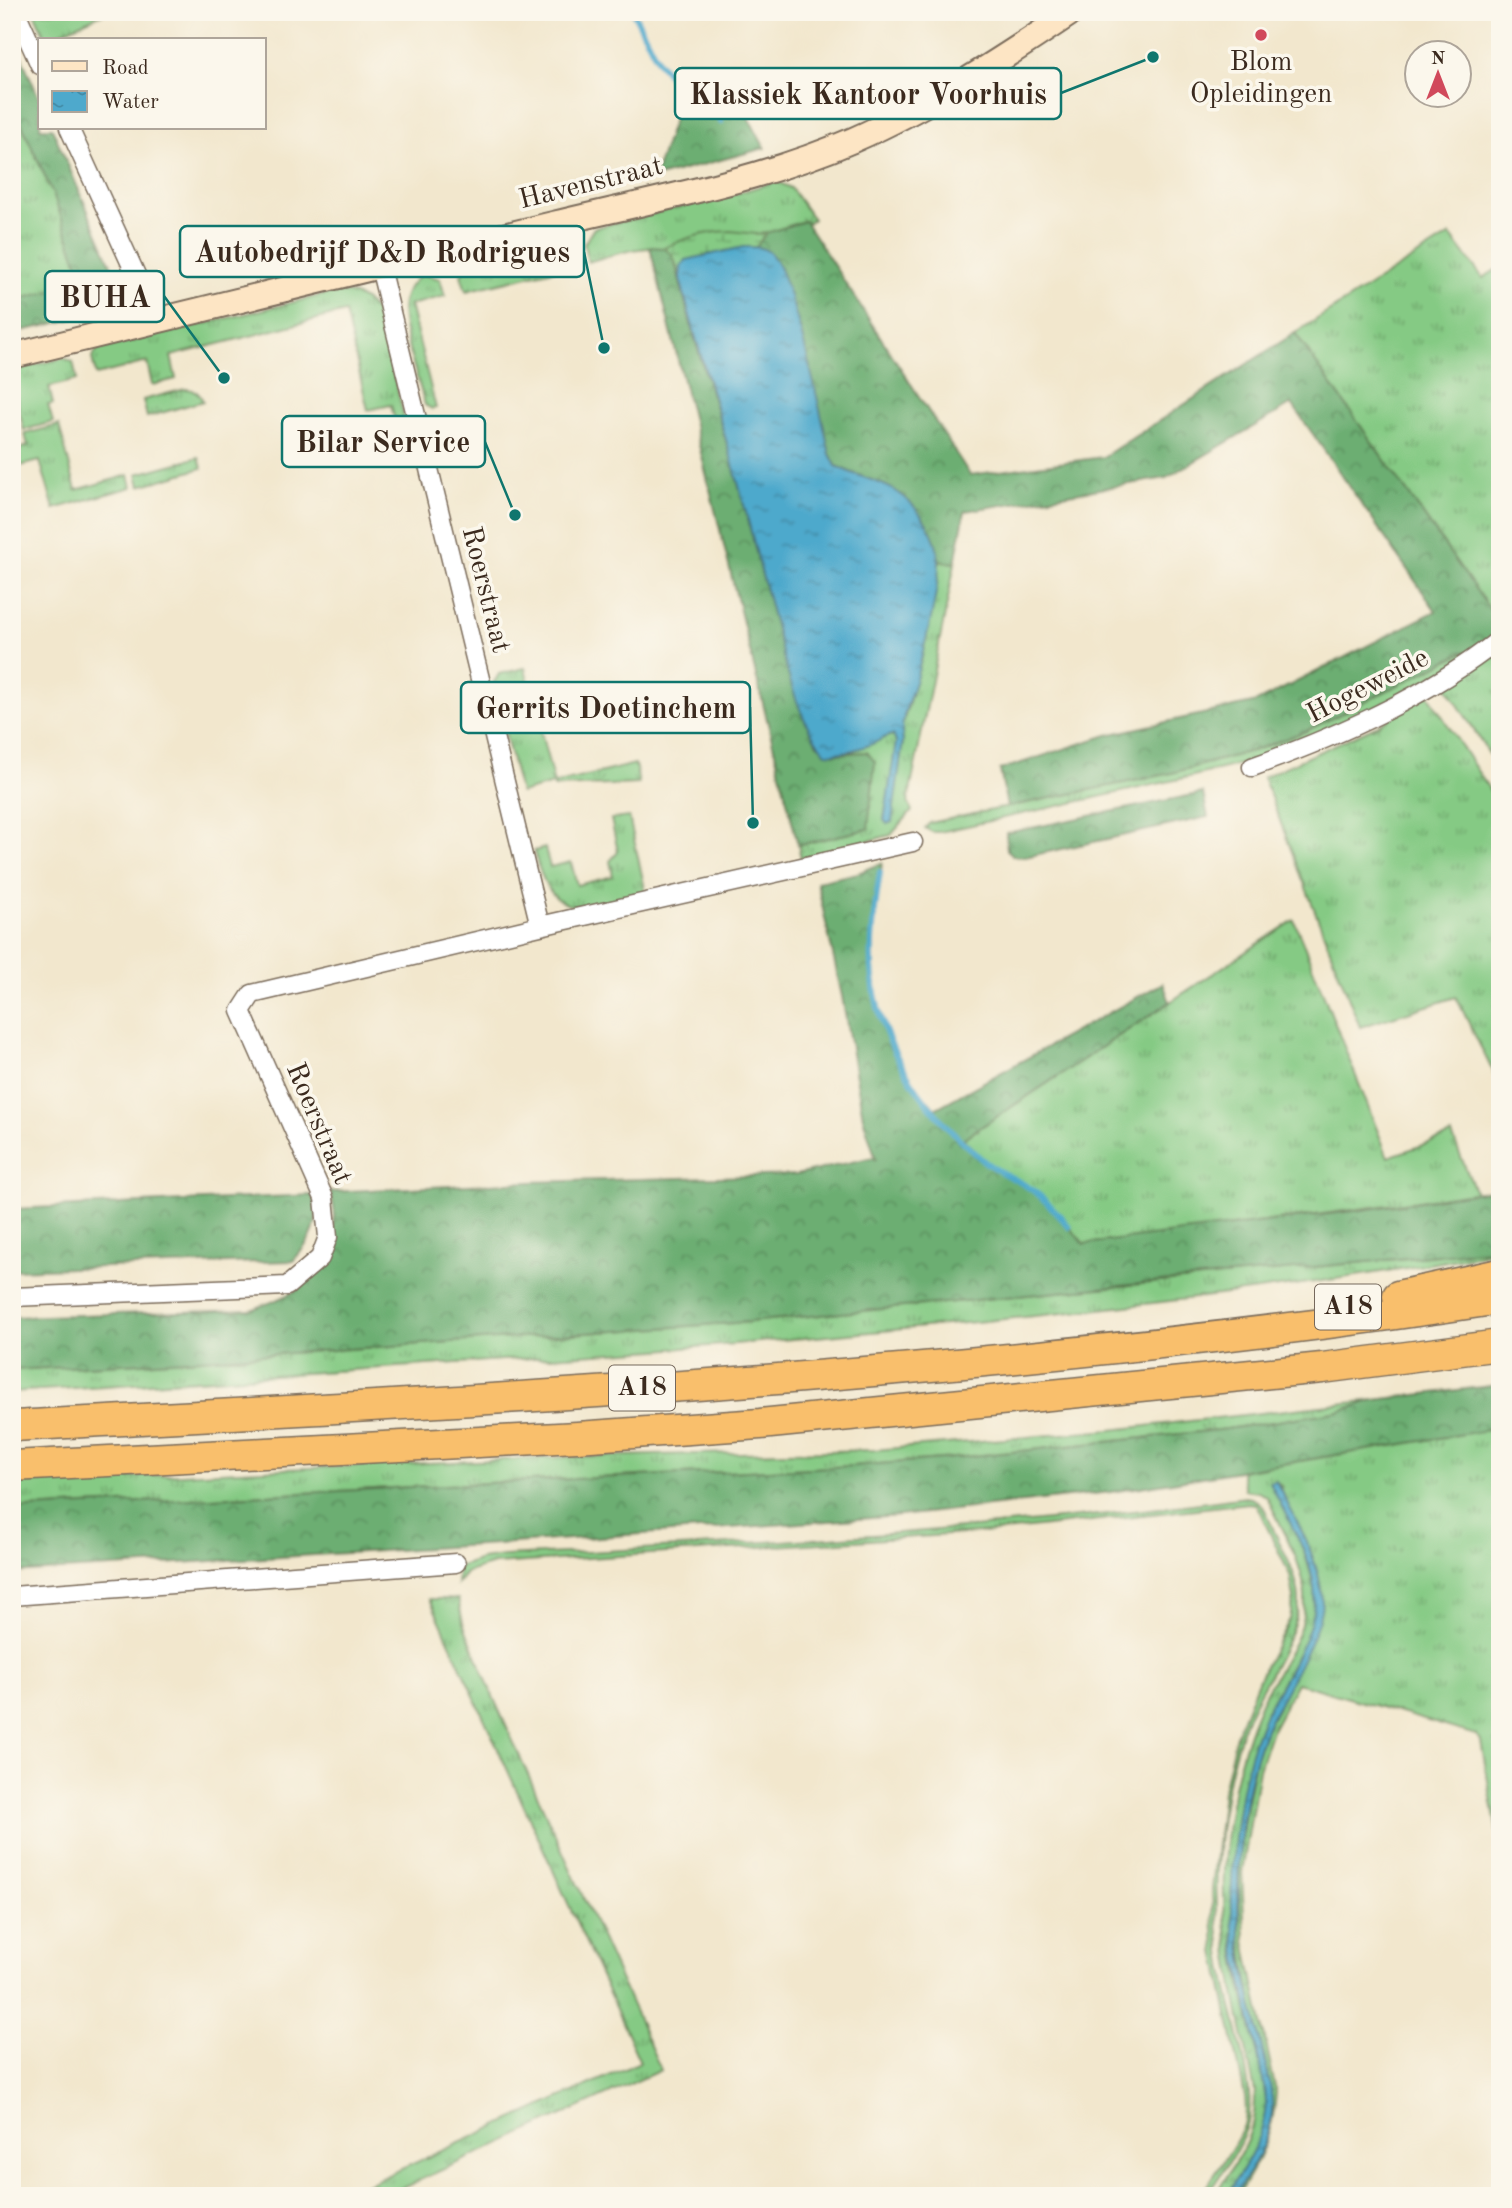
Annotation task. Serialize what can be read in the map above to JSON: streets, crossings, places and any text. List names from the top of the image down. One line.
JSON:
{"streets":{"highway":["A18"],"street":["Havenstraat","Roerstraat","Hogeweide"]},"crossings":[["Havenstraat","Roerstraat"]],"places":["Blom Opleidingen","Klassiek Kantoor Voorhuis","Autobedrijf D&D Rodrigues","BUHA","Bilar Service","Gerrits Doetinchem"],"legend":["Road","Water"],"north":"top"}
